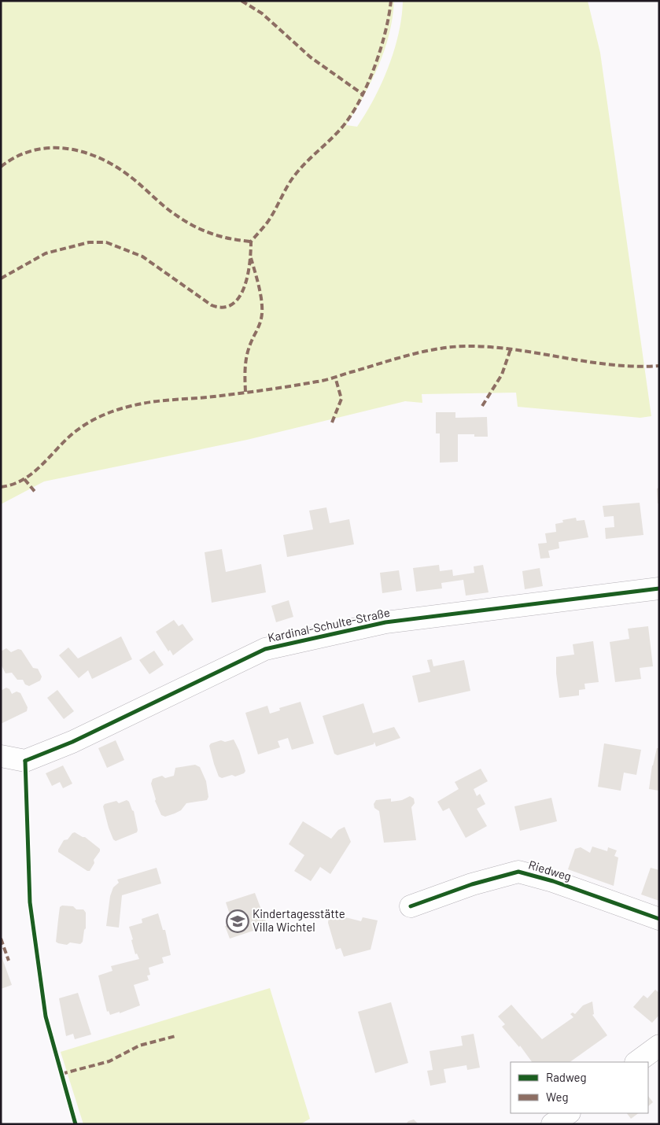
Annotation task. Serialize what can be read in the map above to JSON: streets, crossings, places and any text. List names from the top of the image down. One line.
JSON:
{"streets":{"street":["Kardinal-Schulte-Straße","Riedweg"]},"places":{"school or university":["Kindertagesstätte Villa Wichtel"]},"legend":["Radweg","Weg"]}
